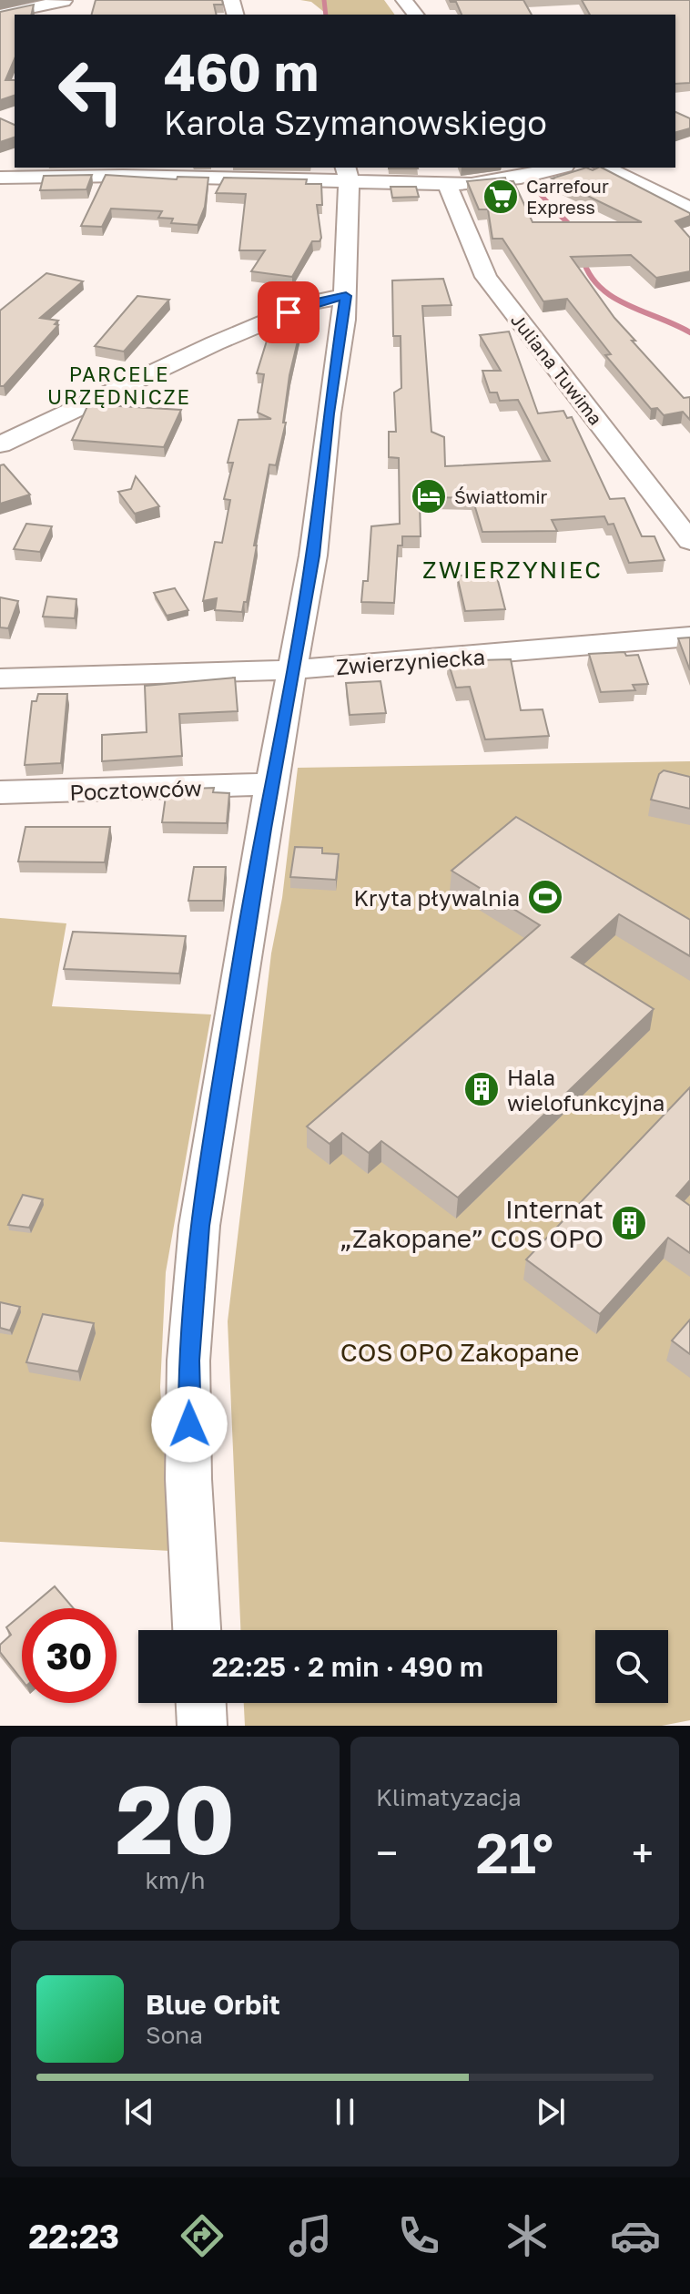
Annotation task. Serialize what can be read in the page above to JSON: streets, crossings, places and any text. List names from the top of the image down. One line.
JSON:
{"streets":{"street":["Juliana Tuwima","Zwierzyniecka","Pocztowców"]},"districts":["PARCELE URZĘDNICZE","ZWIERZYNIEC"],"parks":["COS OPO Zakopane"],"places":{"supermarket":["Carrefour Express"],"hotel":["Światłomir"],"sports":["Kryta pływalnia"],"building":["Hala wielofunkcyjna","Internat „Zakopane” COS OPO"]},"page":{"turn":["460 m","Karola Szymanowskiego"],"limit":"30","trip":"22:25 · 2 min · 490 m","tile":[["20","km/h"],"Klimatyzacja"],"heat":["−","21°","+"],"song":["Blue Orbit","Sona"],"tabs":"22:23"}}
